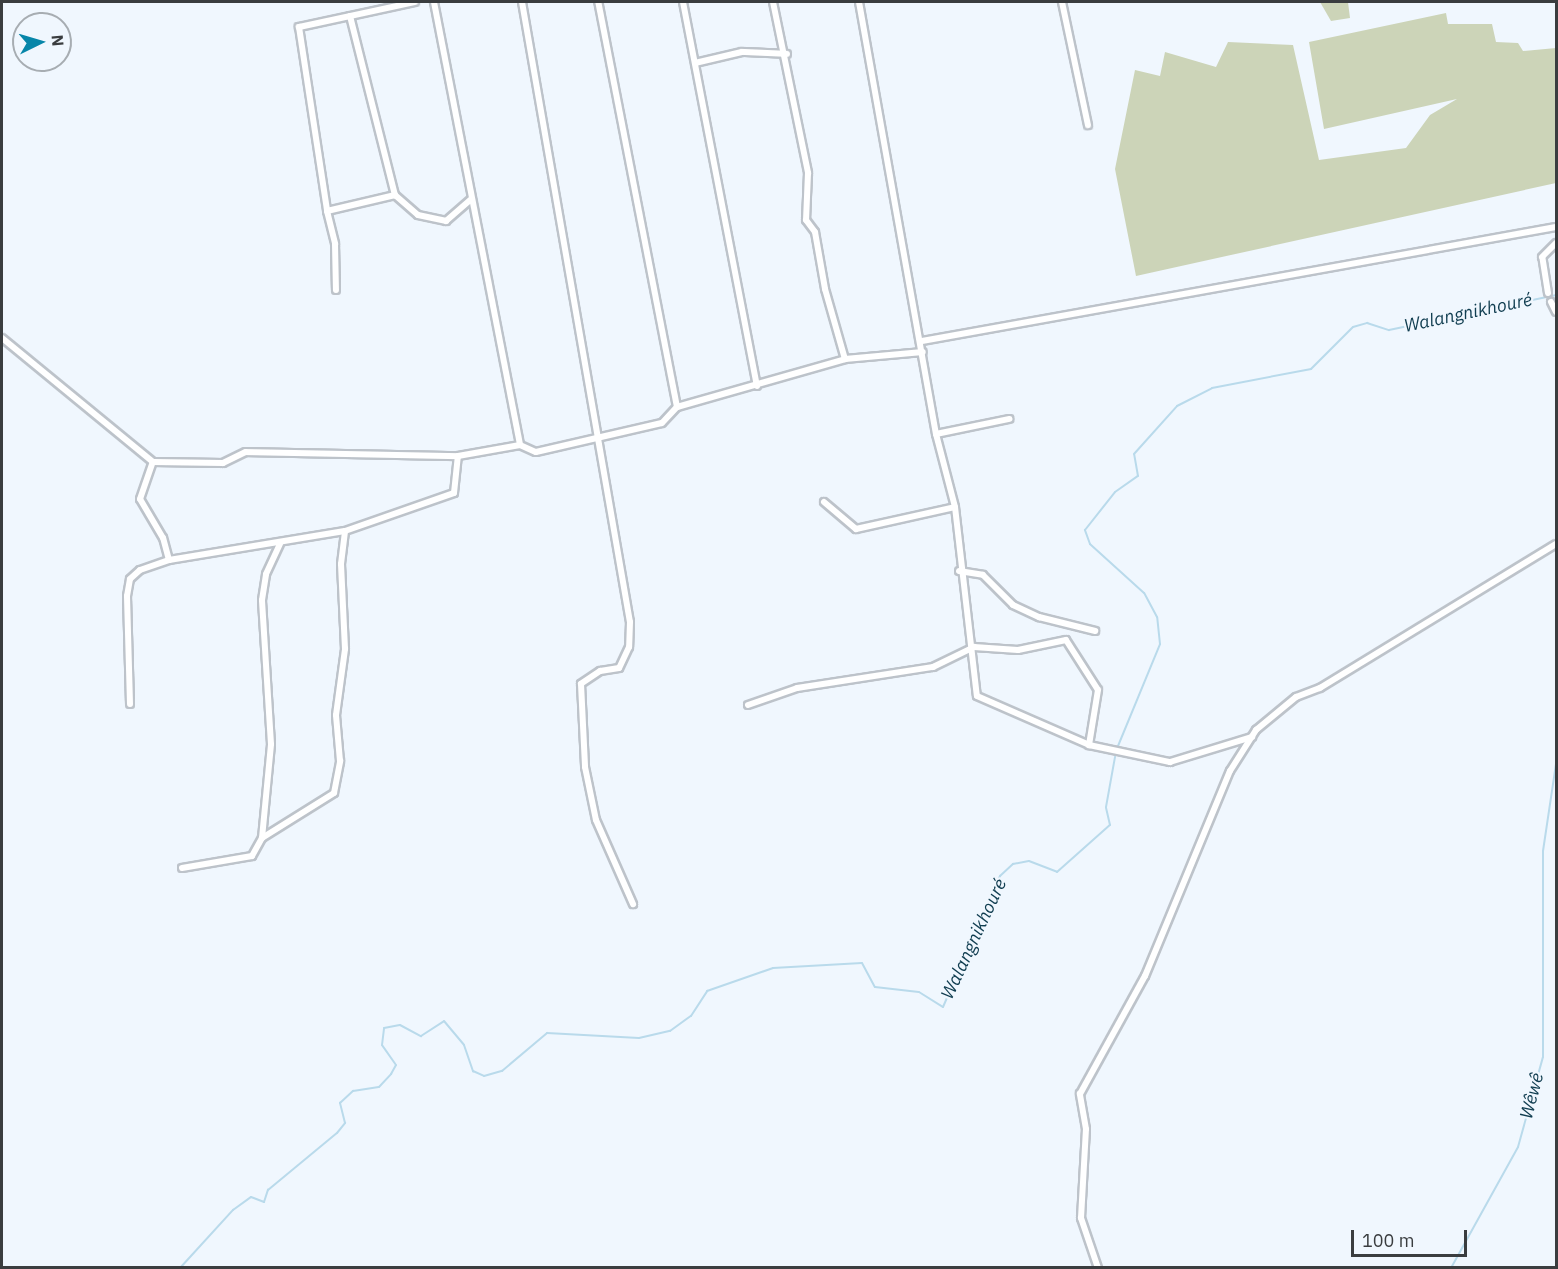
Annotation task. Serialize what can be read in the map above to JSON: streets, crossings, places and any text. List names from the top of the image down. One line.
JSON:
{"water":["Walangnikhouré","Wêwê"],"scale_bar":"100 m","north":"right"}
